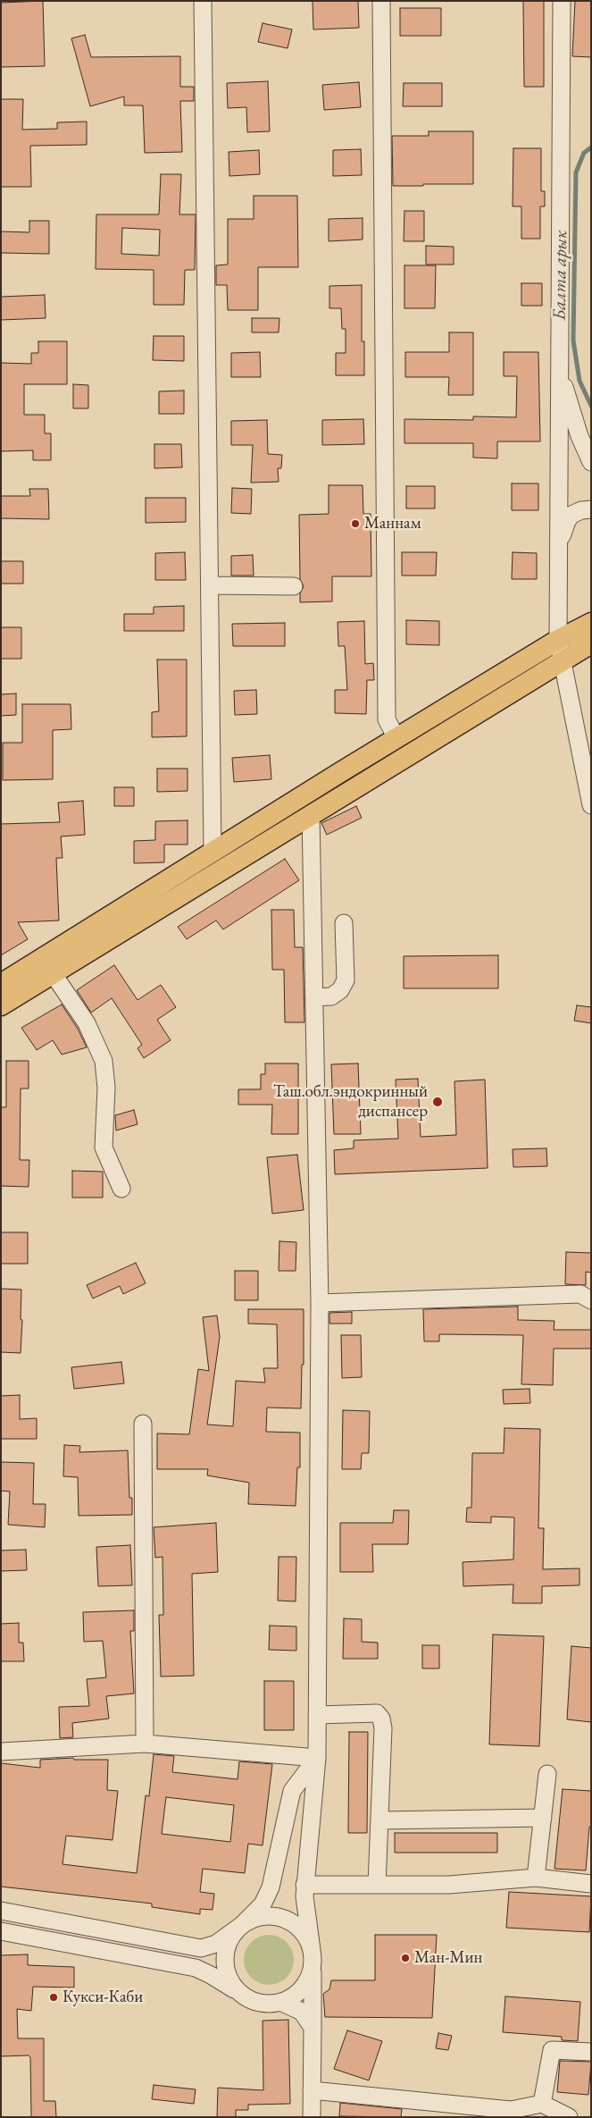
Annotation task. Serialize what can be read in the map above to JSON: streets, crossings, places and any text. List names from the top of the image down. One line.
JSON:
{"water":["Балта арык"],"places":["Маннам","Таш.обл.эндокринный диспансер","Ман-Мин","Кукси-Каби"]}
